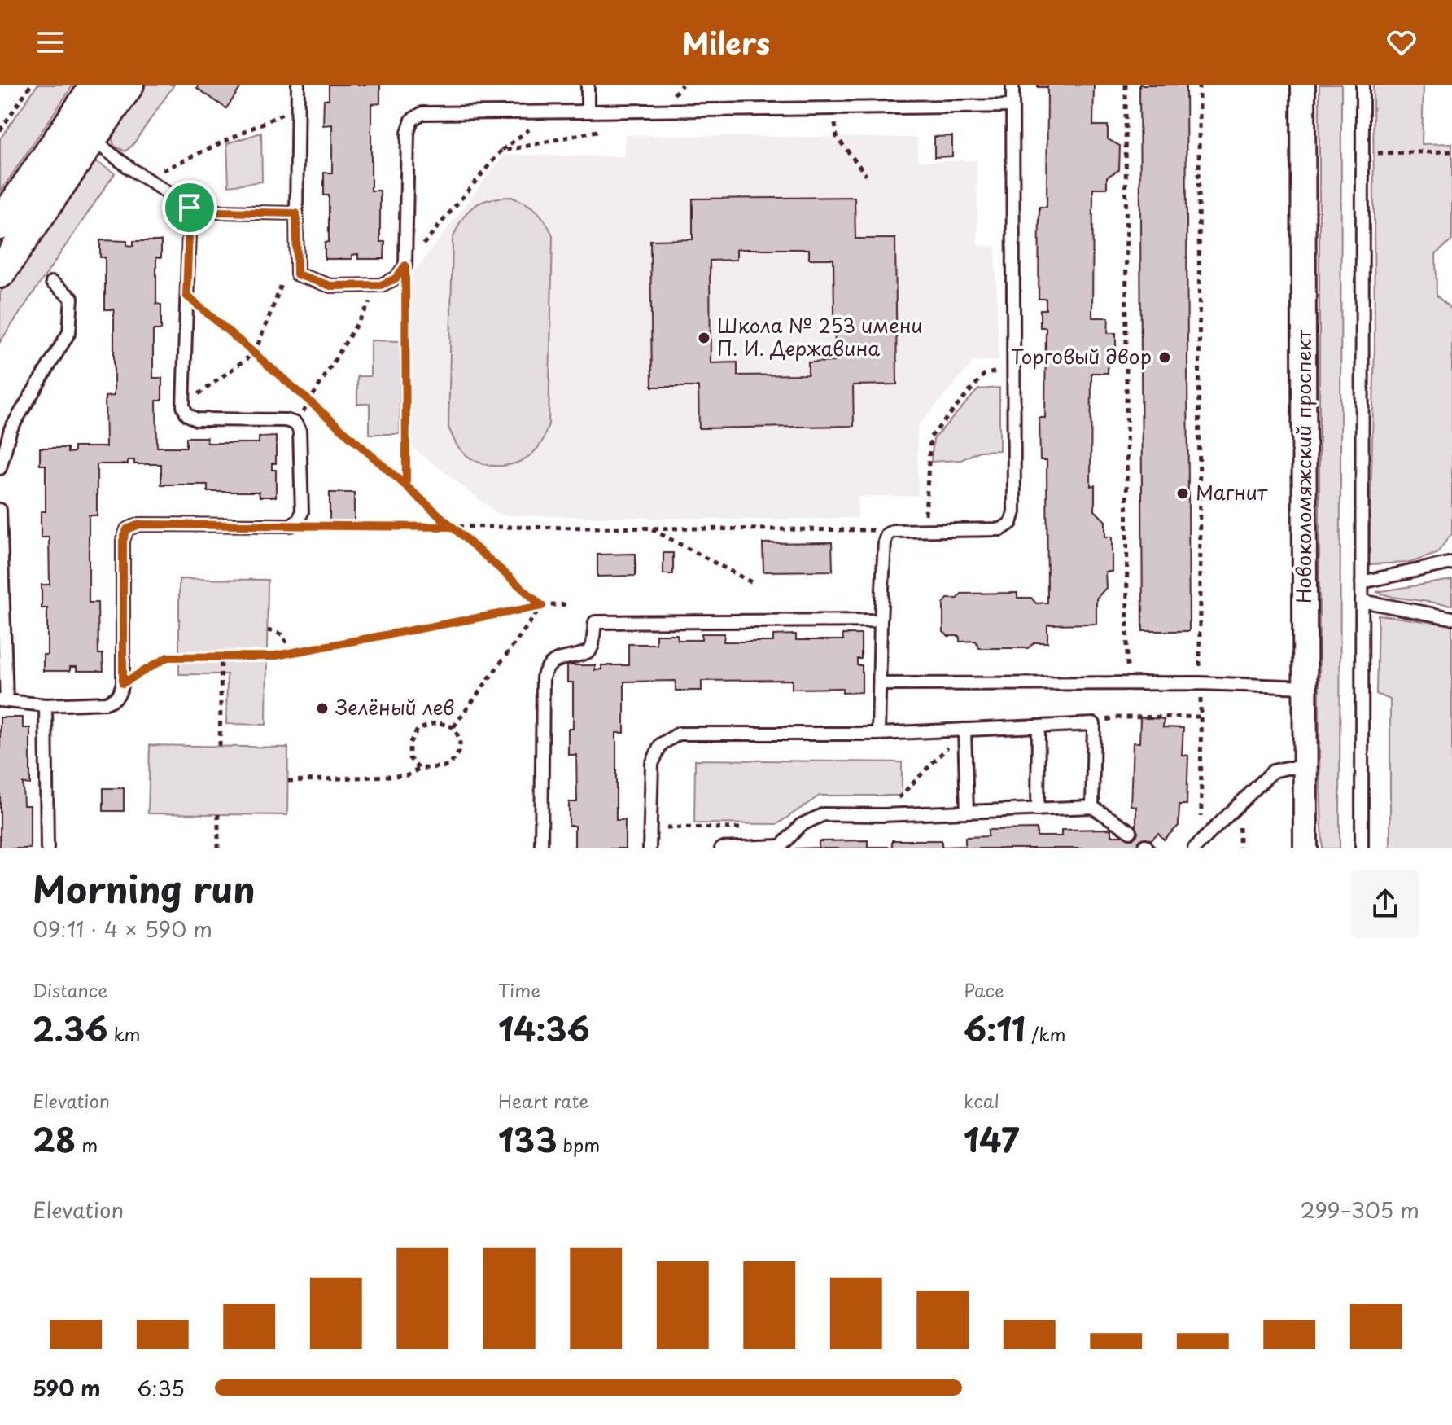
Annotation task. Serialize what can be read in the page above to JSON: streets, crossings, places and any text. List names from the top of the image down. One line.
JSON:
{"streets":{"street":["Новоколомяжский проспект"]},"places":["Школа № 253 имени П. И. Державина","Торговый двор","Магнит","Зелёный лев"],"page":{"header":"Milers","heading":["Morning run","09:11 · 4 × 590 m"],"stats":[["Distance","2.36 km"],["Time","14:36"],["Pace","6:11 /km"],["Elevation","28 m"],["Heart rate","133 bpm"],["kcal","147"]],"chart":["Elevation","299–305 m"],"list":[{"name":"590 m","note":"6:35"}]}}
